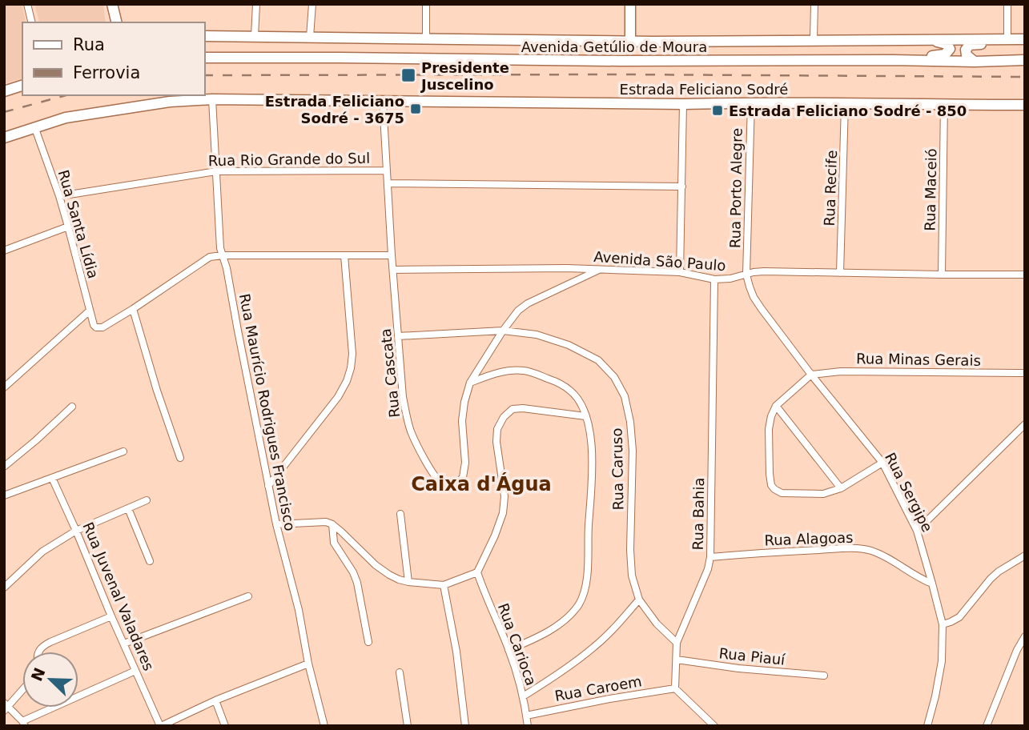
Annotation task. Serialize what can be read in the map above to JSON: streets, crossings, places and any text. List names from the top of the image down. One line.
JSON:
{"streets":{"main road":["Avenida Getúlio de Moura","Estrada Feliciano Sodré"],"street":["Rua Rio Grande do Sul","Rua Porto Alegre","Rua Recife","Rua Maceió","Rua Santa Lídia","Avenida São Paulo","Rua Minas Gerais","Rua Cascata","Rua Maurício Rodrigues Francisco","Rua Caruso","Rua Sergipe","Rua Bahia","Rua Alagoas","Rua Juvenal Valadares","Rua Carioca","Rua Piauí","Rua Caroem"]},"crossings":[["Estrada Feliciano Sodré","Rua Porto Alegre"],["Estrada Feliciano Sodré","Rua Recife"],["Estrada Feliciano Sodré","Rua Maceió"],["Estrada Feliciano Sodré","Rua Santa Lídia"],["Estrada Feliciano Sodré","Rua Cascata"],["Estrada Feliciano Sodré","Rua Maurício Rodrigues Francisco"],["Rua Rio Grande do Sul","Rua Santa Lídia"],["Rua Rio Grande do Sul","Rua Cascata"],["Rua Rio Grande do Sul","Rua Maurício Rodrigues Francisco"],["Rua Porto Alegre","Avenida São Paulo"],["Rua Porto Alegre","Rua Sergipe"],["Rua Recife","Avenida São Paulo"],["Rua Maceió","Avenida São Paulo"],["Avenida São Paulo","Rua Cascata"],["Avenida São Paulo","Rua Sergipe"],["Avenida São Paulo","Rua Bahia"],["Rua Minas Gerais","Rua Sergipe"],["Rua Cascata","Rua Caruso"],["Rua Caruso","Rua Bahia"],["Rua Sergipe","Rua Alagoas"],["Rua Bahia","Rua Alagoas"],["Rua Bahia","Rua Piauí"],["Rua Bahia","Rua Caroem"],["Rua Carioca","Rua Caroem"]],"districts":["Caixa d'Água"],"places":{"transit":["Presidente Juscelino","Estrada Feliciano Sodré - 3675","Estrada Feliciano Sodré - 850"]},"legend":["Rua","Ferrovia"],"north":"top left"}
